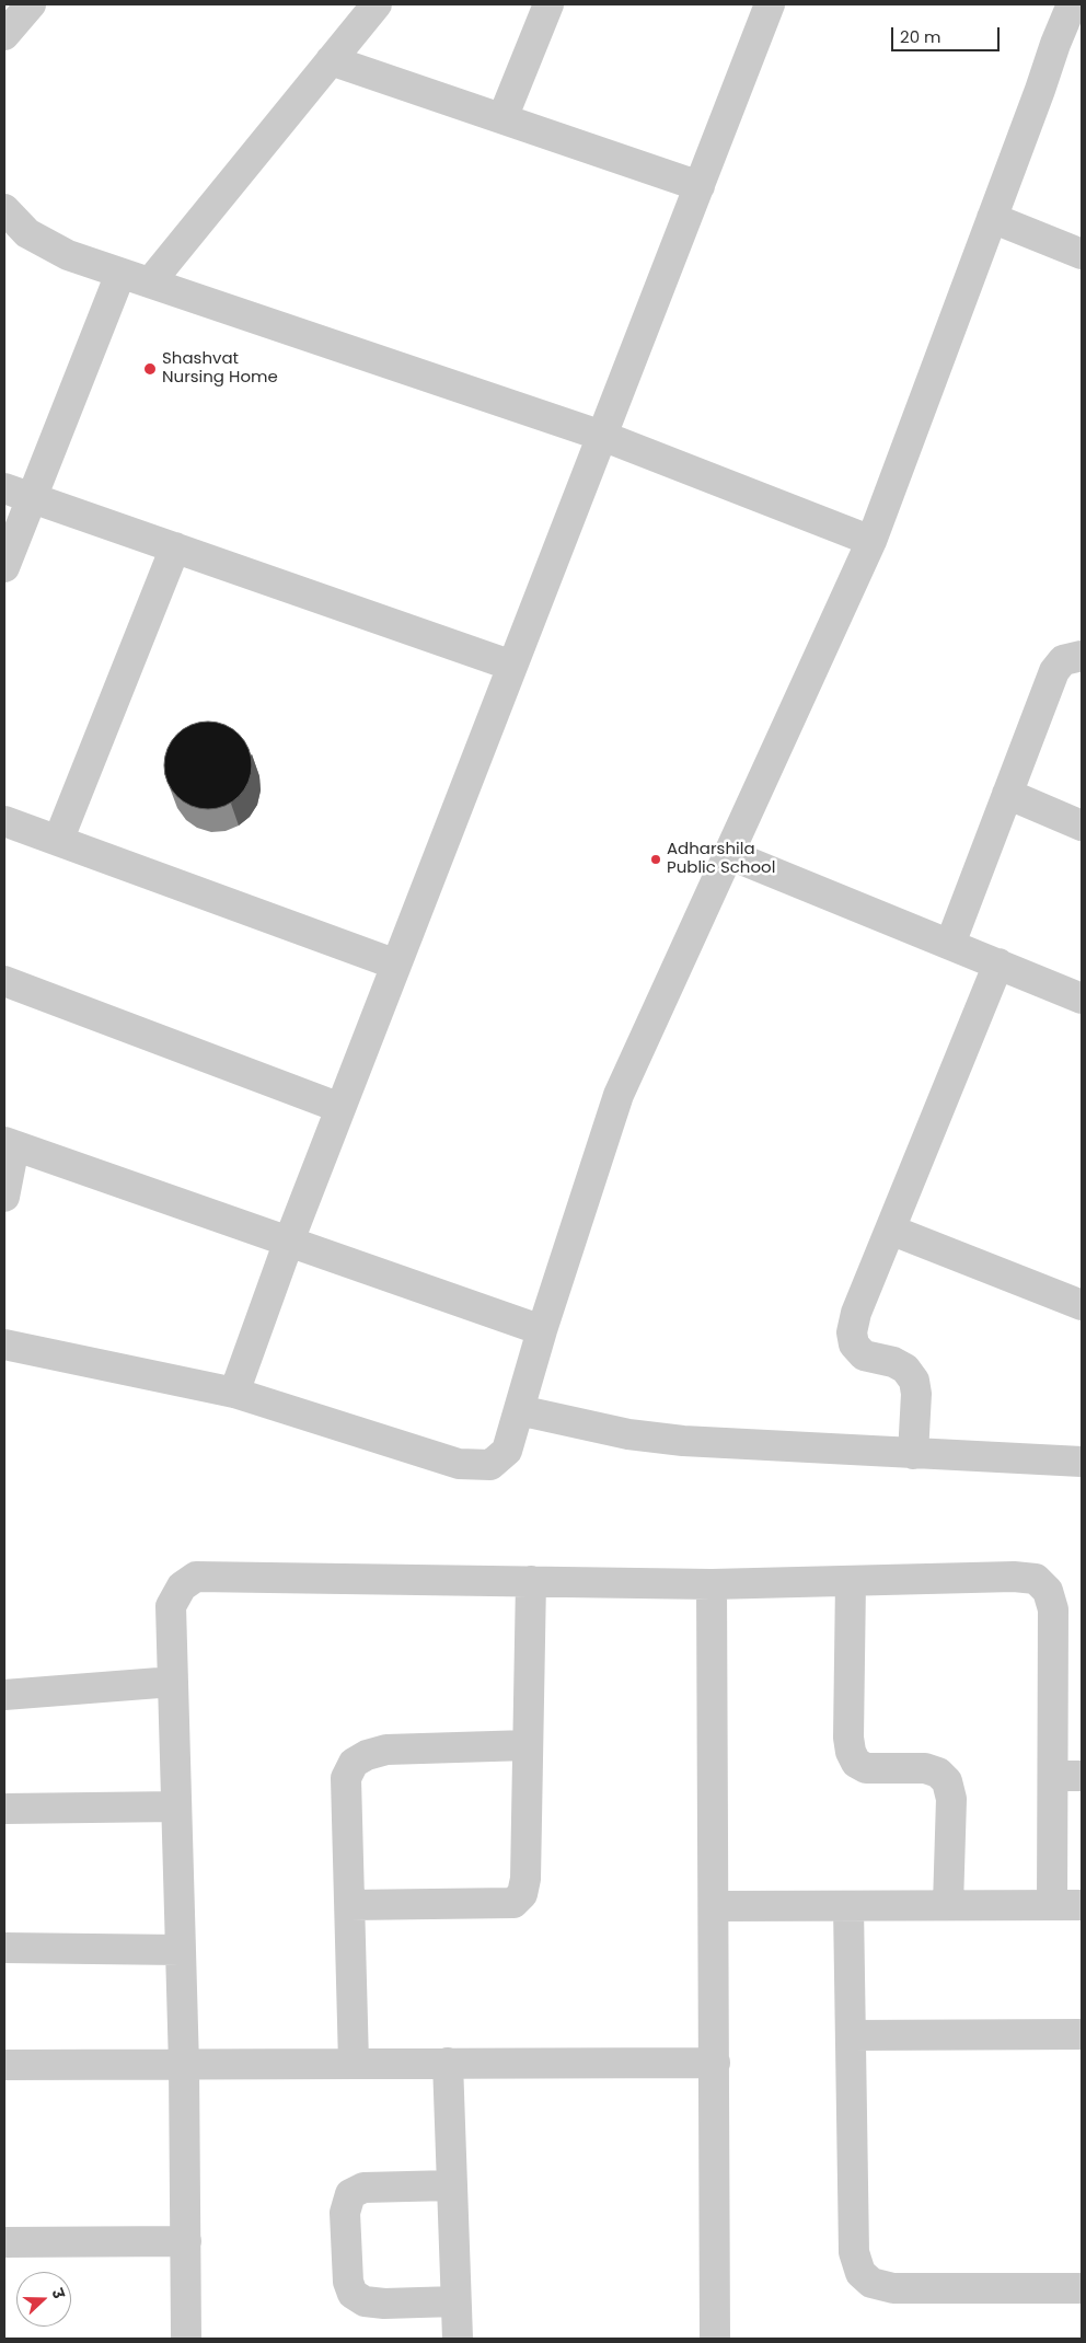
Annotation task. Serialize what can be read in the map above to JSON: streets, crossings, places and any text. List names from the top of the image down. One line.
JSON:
{"places":["Shashvat Nursing Home","Adharshila Public School"],"scale_bar":"20 m","north":"right"}
